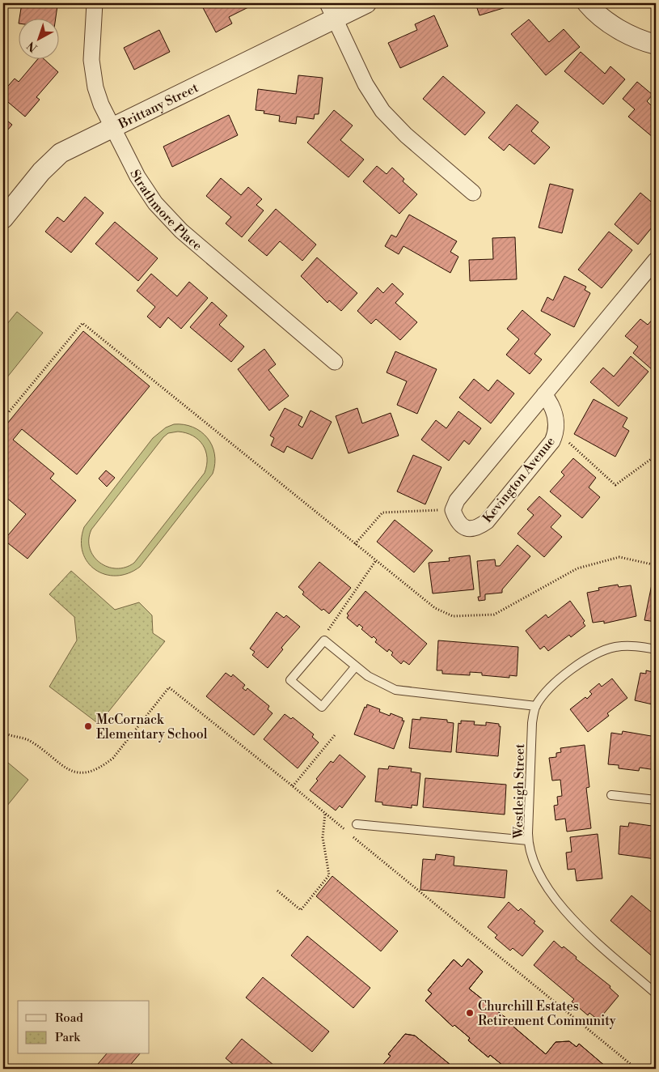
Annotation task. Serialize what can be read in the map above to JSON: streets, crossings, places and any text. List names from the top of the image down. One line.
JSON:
{"streets":{"street":["Brittany Street","Strathmore Place","Kevington Avenue"],"lane":["Westleigh Street"]},"crossings":[["Brittany Street","Strathmore Place"]],"places":["McCornack Elementary School","Churchill Estates Retirement Community"],"legend":["Road","Park"],"north":"bottom left"}
